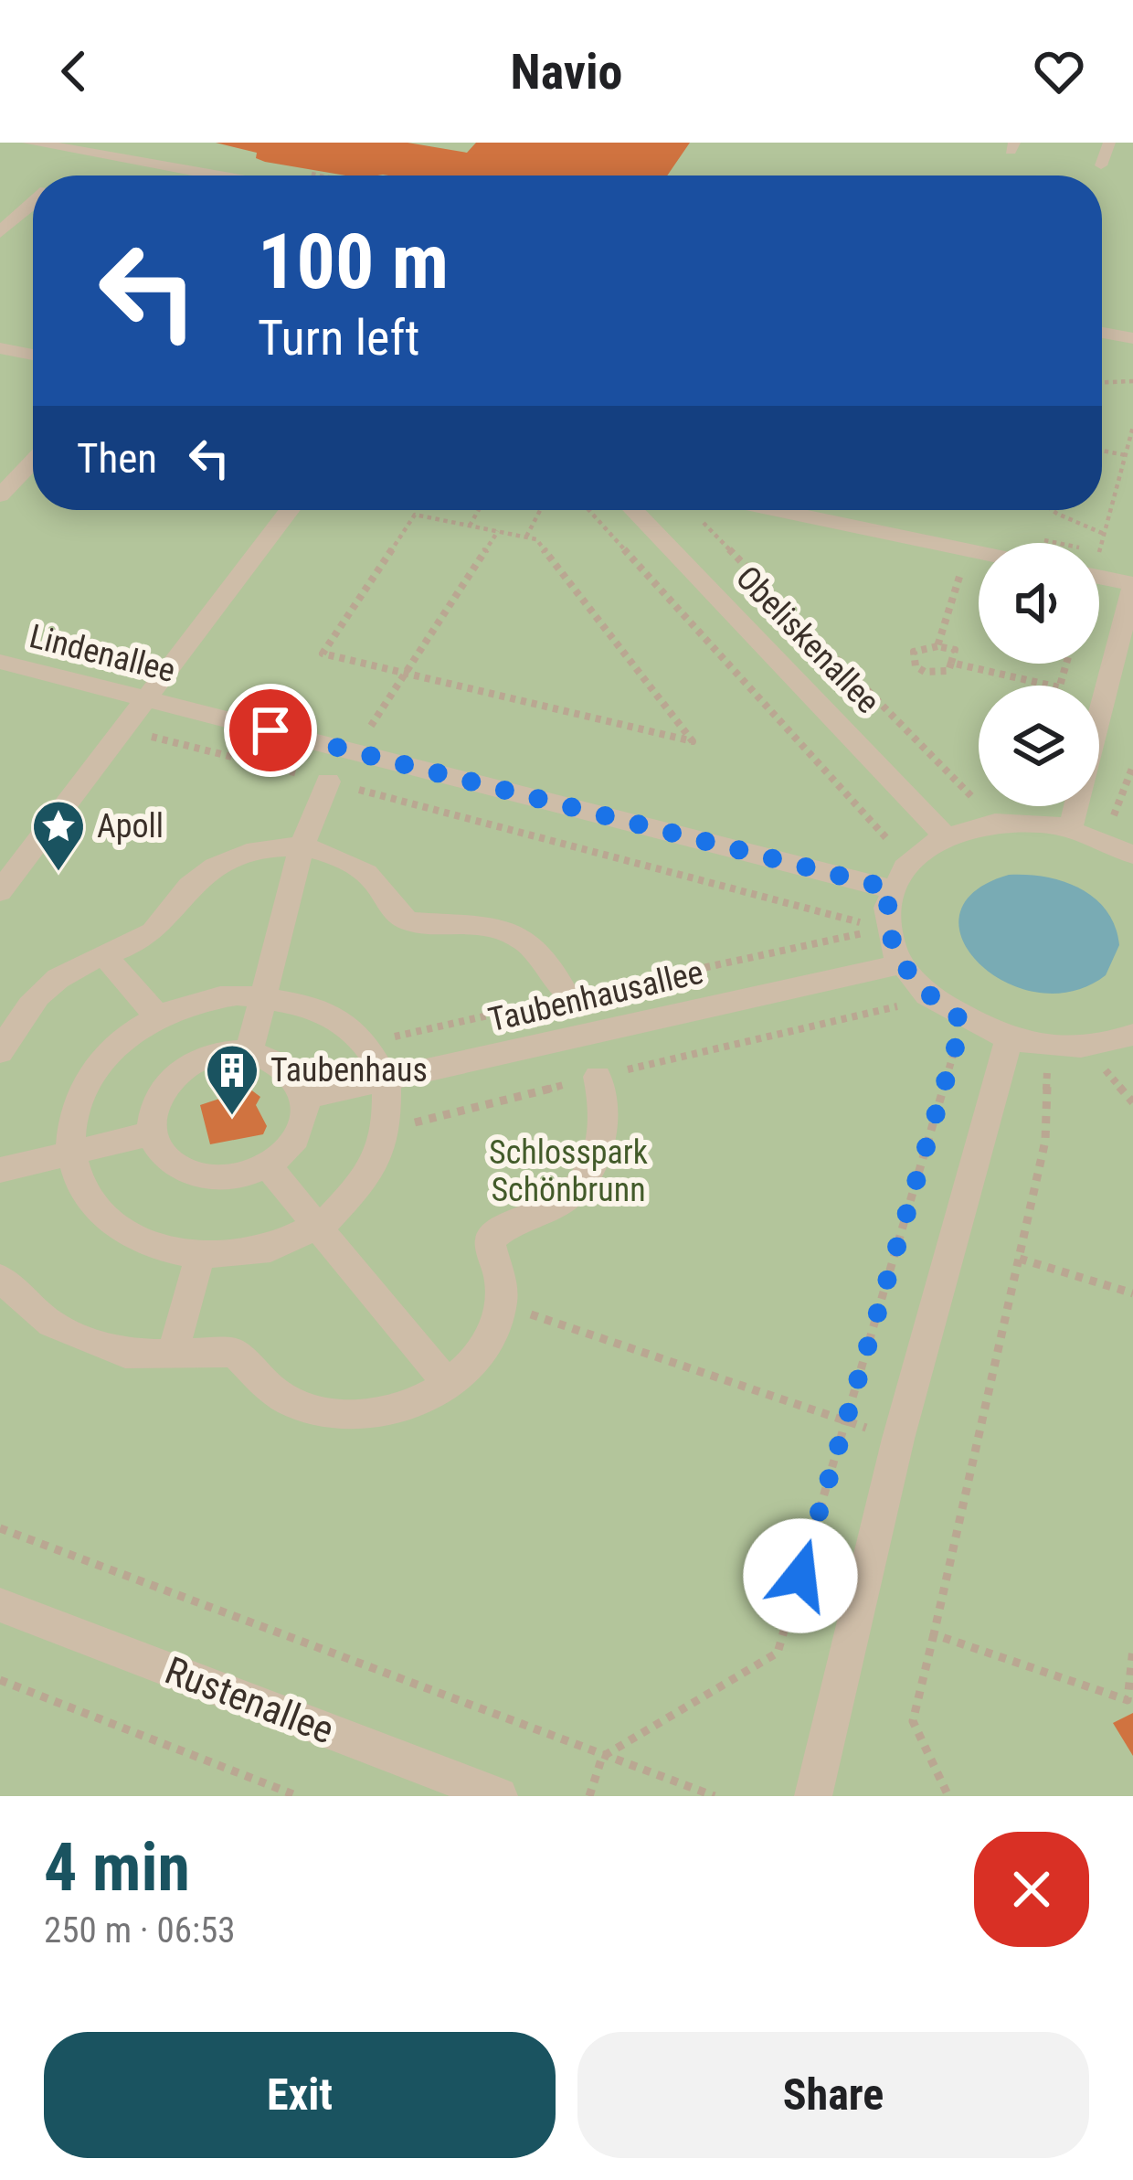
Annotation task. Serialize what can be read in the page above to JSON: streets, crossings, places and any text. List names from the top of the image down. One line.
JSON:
{"streets":{"street":["Obeliskenallee","Lindenallee","Taubenhausallee","Rustenallee"]},"parks":["Schlosspark Schönbrunn"],"places":{"place":["Apoll"],"building":["Taubenhaus"]},"page":{"header":"Navio","turn":["100 m","Turn left"],"then":"Then","heading":["4 min","250 m · 06:53"],"buttons":["Exit","Share"]}}
